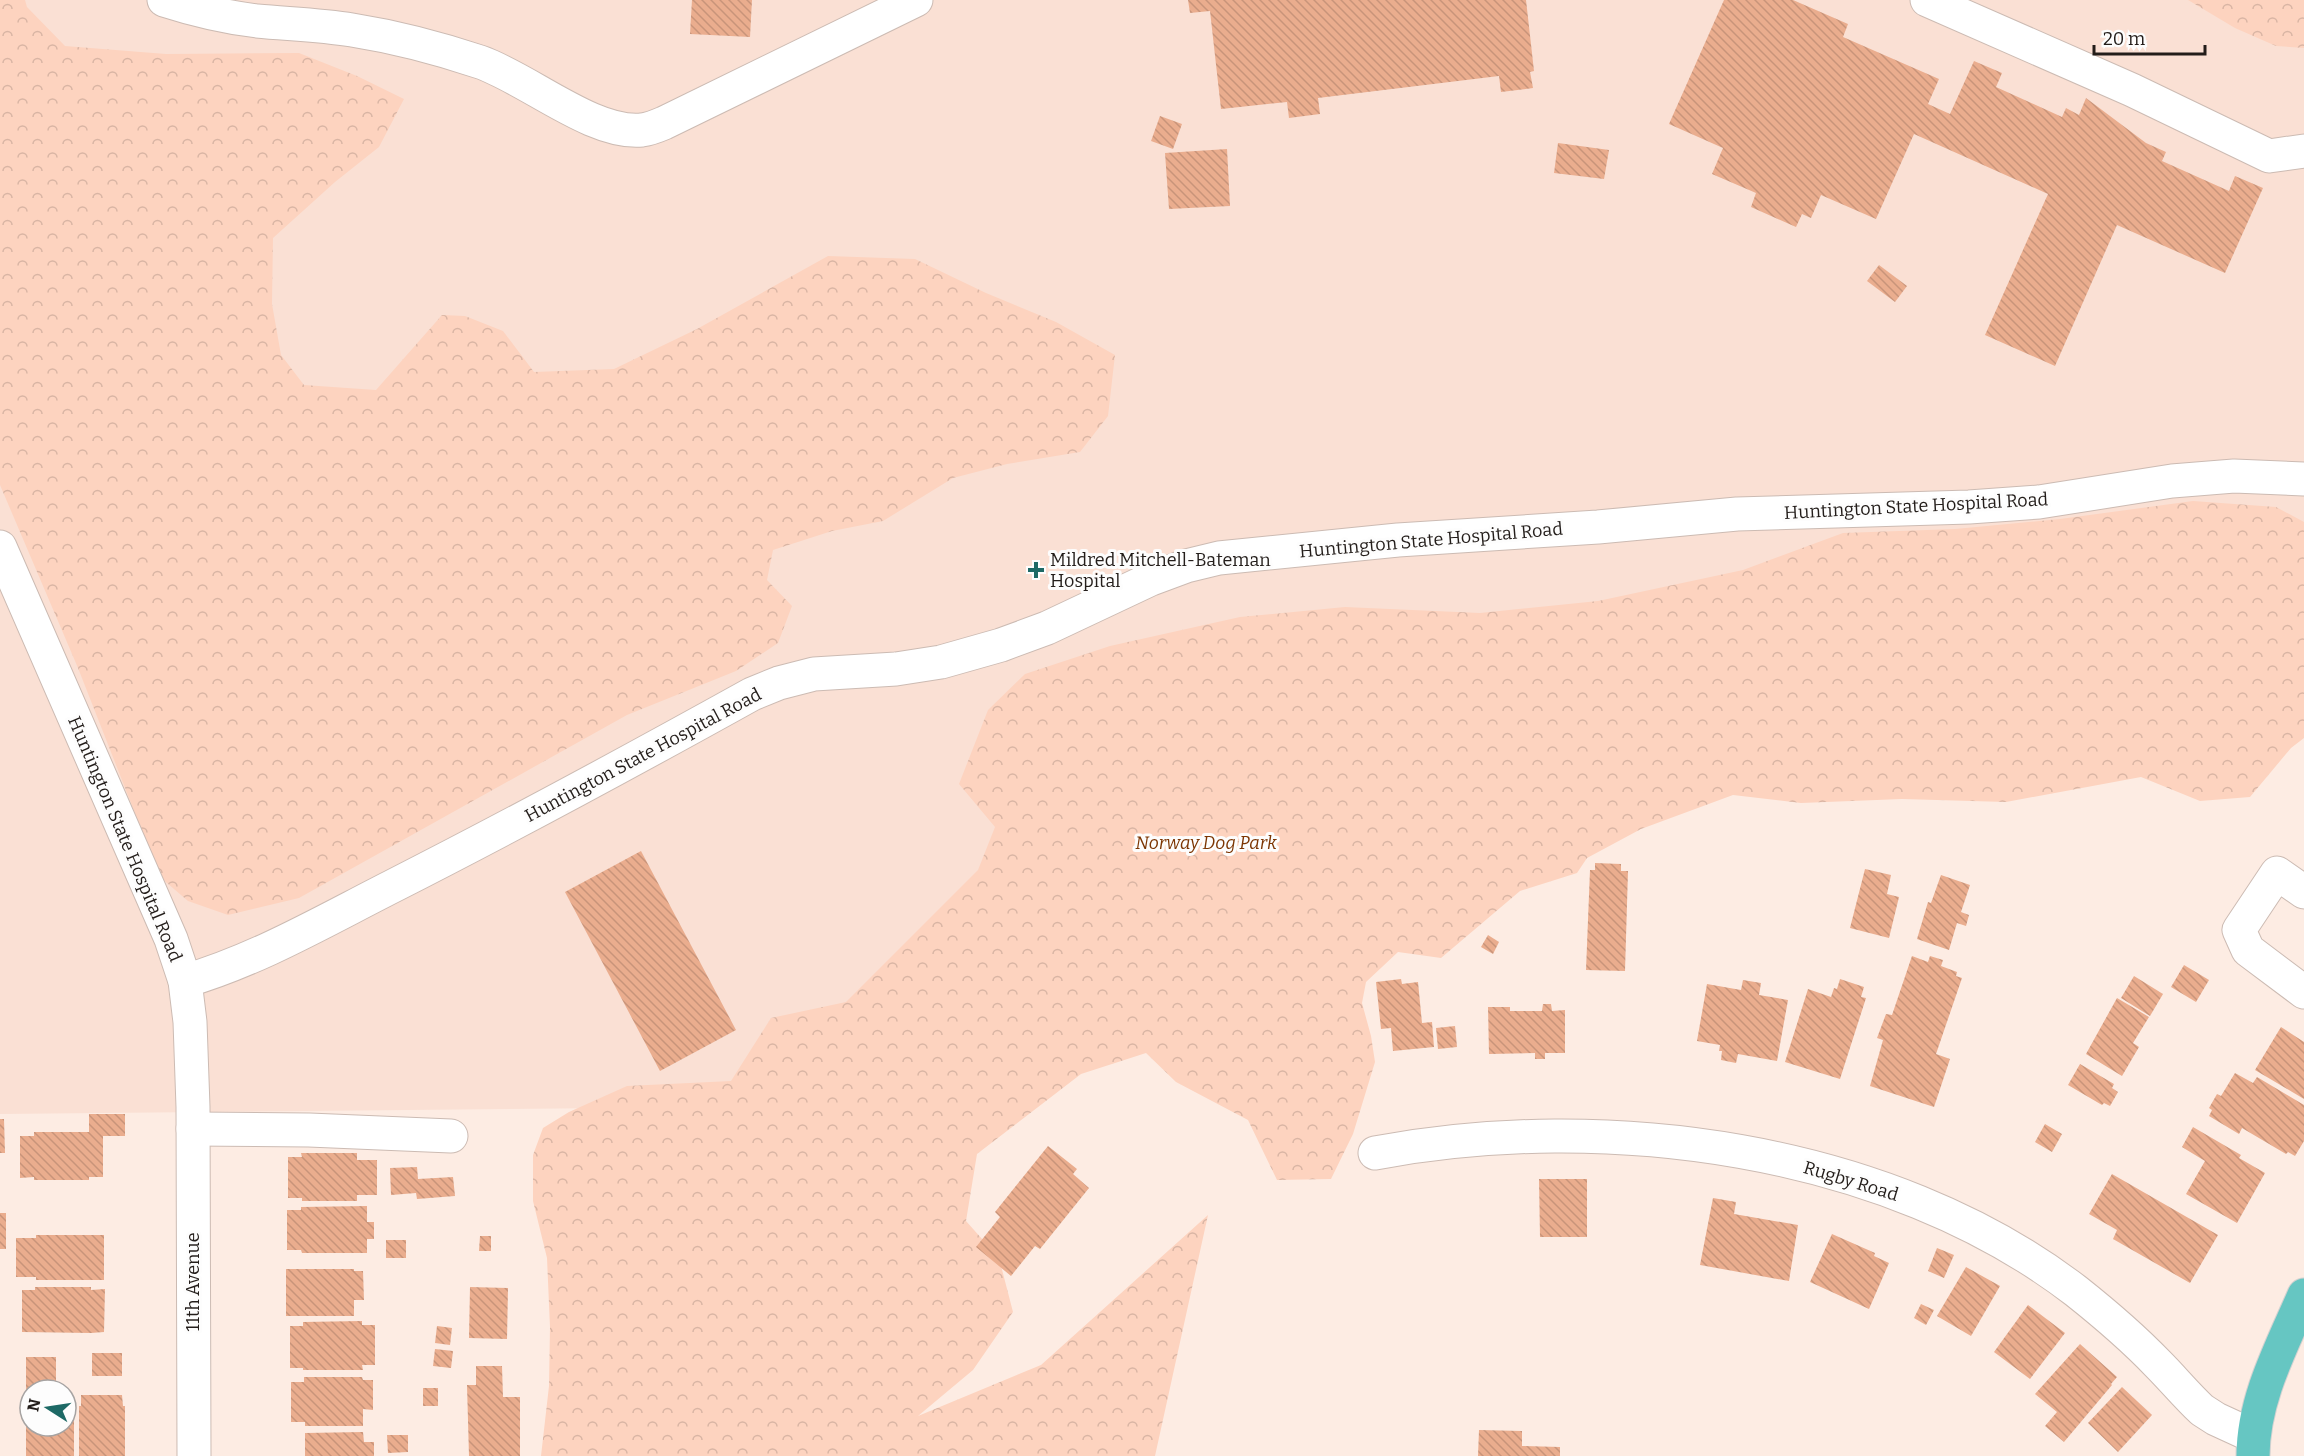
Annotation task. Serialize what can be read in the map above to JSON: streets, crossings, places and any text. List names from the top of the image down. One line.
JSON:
{"streets":{"street":["Huntington State Hospital Road","Rugby Road","11th Avenue"]},"crossings":[["Huntington State Hospital Road","11th Avenue"]],"parks":["Norway Dog Park"],"places":{"health":["Mildred Mitchell-Bateman Hospital"]},"scale_bar":"20 m","north":"left"}
